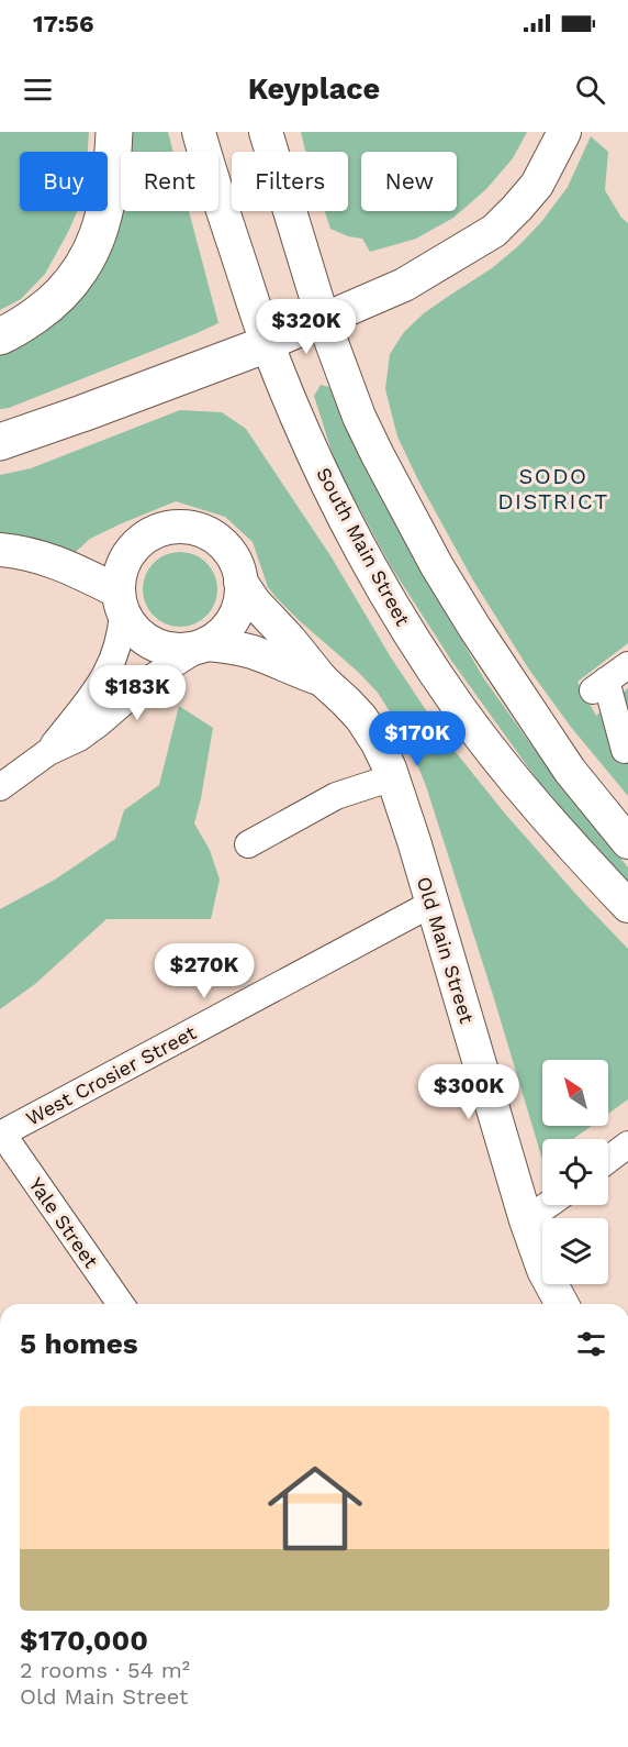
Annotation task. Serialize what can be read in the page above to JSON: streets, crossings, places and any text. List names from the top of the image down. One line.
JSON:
{"streets":{"main road":["South Main Street","Old Main Street"],"street":["West Crosier Street","Yale Street"]},"crossings":[["Old Main Street","West Crosier Street"],["West Crosier Street","Yale Street"]],"districts":["SODO DISTRICT"],"north":"top left","page":{"status":"17:56","header":"Keyplace","chip":["Buy","Rent","Filters","New"],"price":["$320K","$183K","$170K","$270K","$300K"],"heading":"5 homes","list":[{"name":"$170,000","note":"2 rooms · 54 m² · Old Main Street"}]}}
